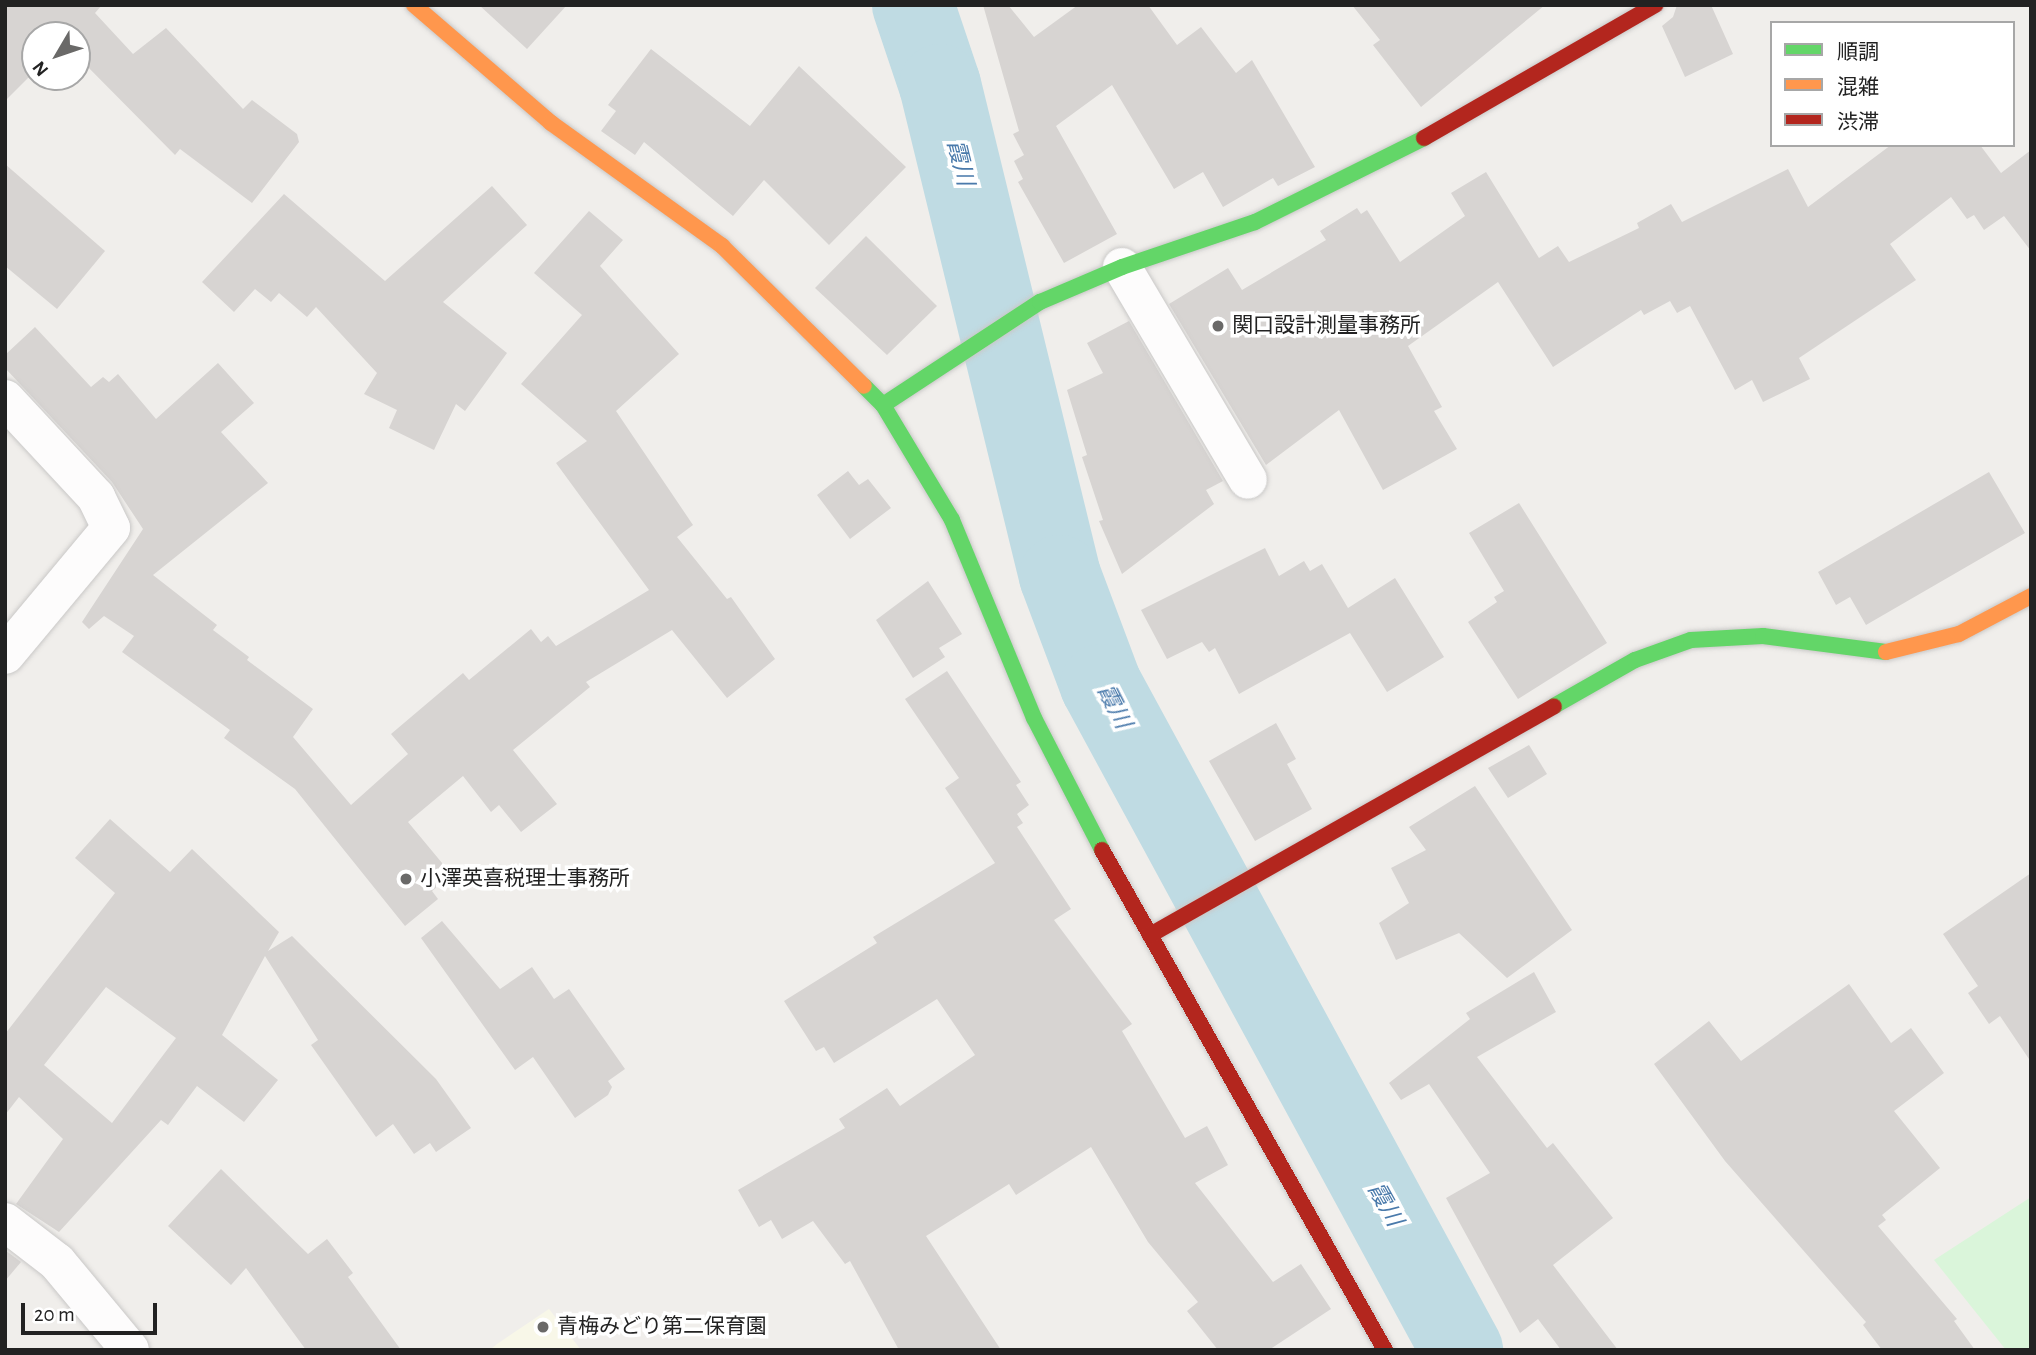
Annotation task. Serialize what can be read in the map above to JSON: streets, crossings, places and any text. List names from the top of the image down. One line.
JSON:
{"water":["霞川"],"places":["関口設計測量事務所","小澤英喜税理士事務所","青梅みどり第二保育園"],"legend":["順調","混雑","渋滞"],"scale_bar":"20 m","north":"bottom left"}
